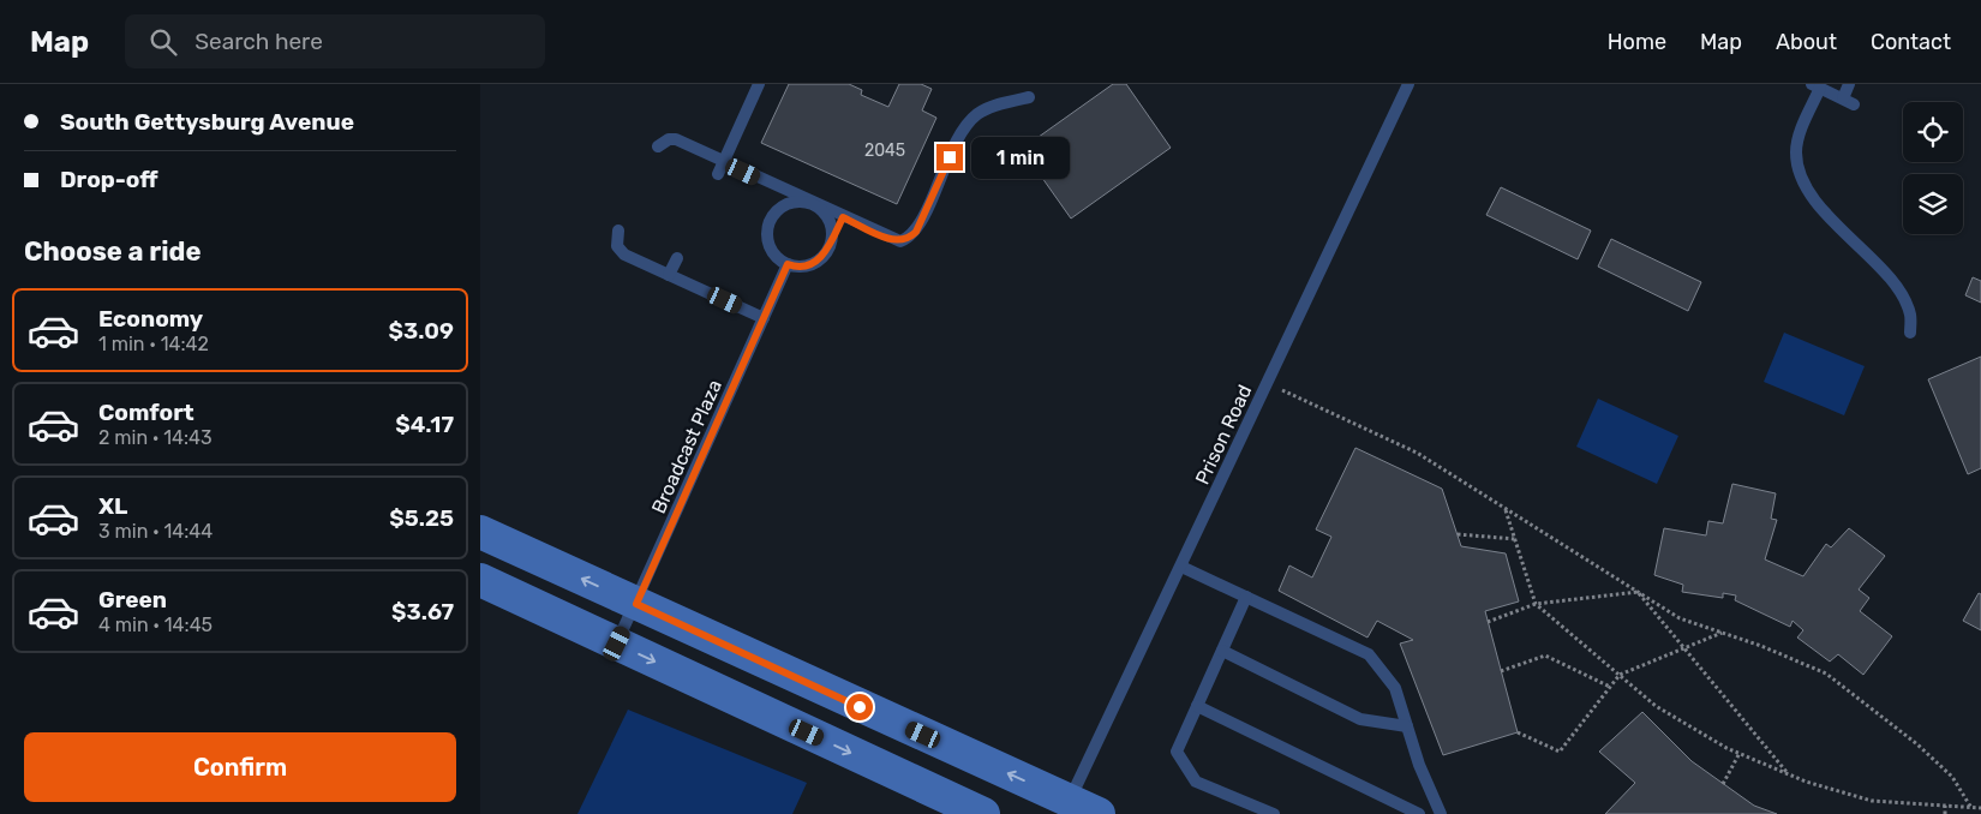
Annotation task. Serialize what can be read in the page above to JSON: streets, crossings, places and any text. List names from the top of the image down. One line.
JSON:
{"streets":{"lane":["Prison Road","Broadcast Plaza"]},"house_numbers":["2045"],"page":{"header":"Map","search":"Search here","nav":["Home","Map","About","Contact"],"banner":["South Gettysburg Avenue","Drop-off"],"bubble":"1 min","heading":"Choose a ride","list":[{"name":"Economy","note":"1 min · 14:42","value":"$3.09"},{"name":"Comfort","note":"2 min · 14:43","value":"$4.17"},{"name":"XL","note":"3 min · 14:44","value":"$5.25"},{"name":"Green","note":"4 min · 14:45","value":"$3.67"}],"buttons":"Confirm"}}
